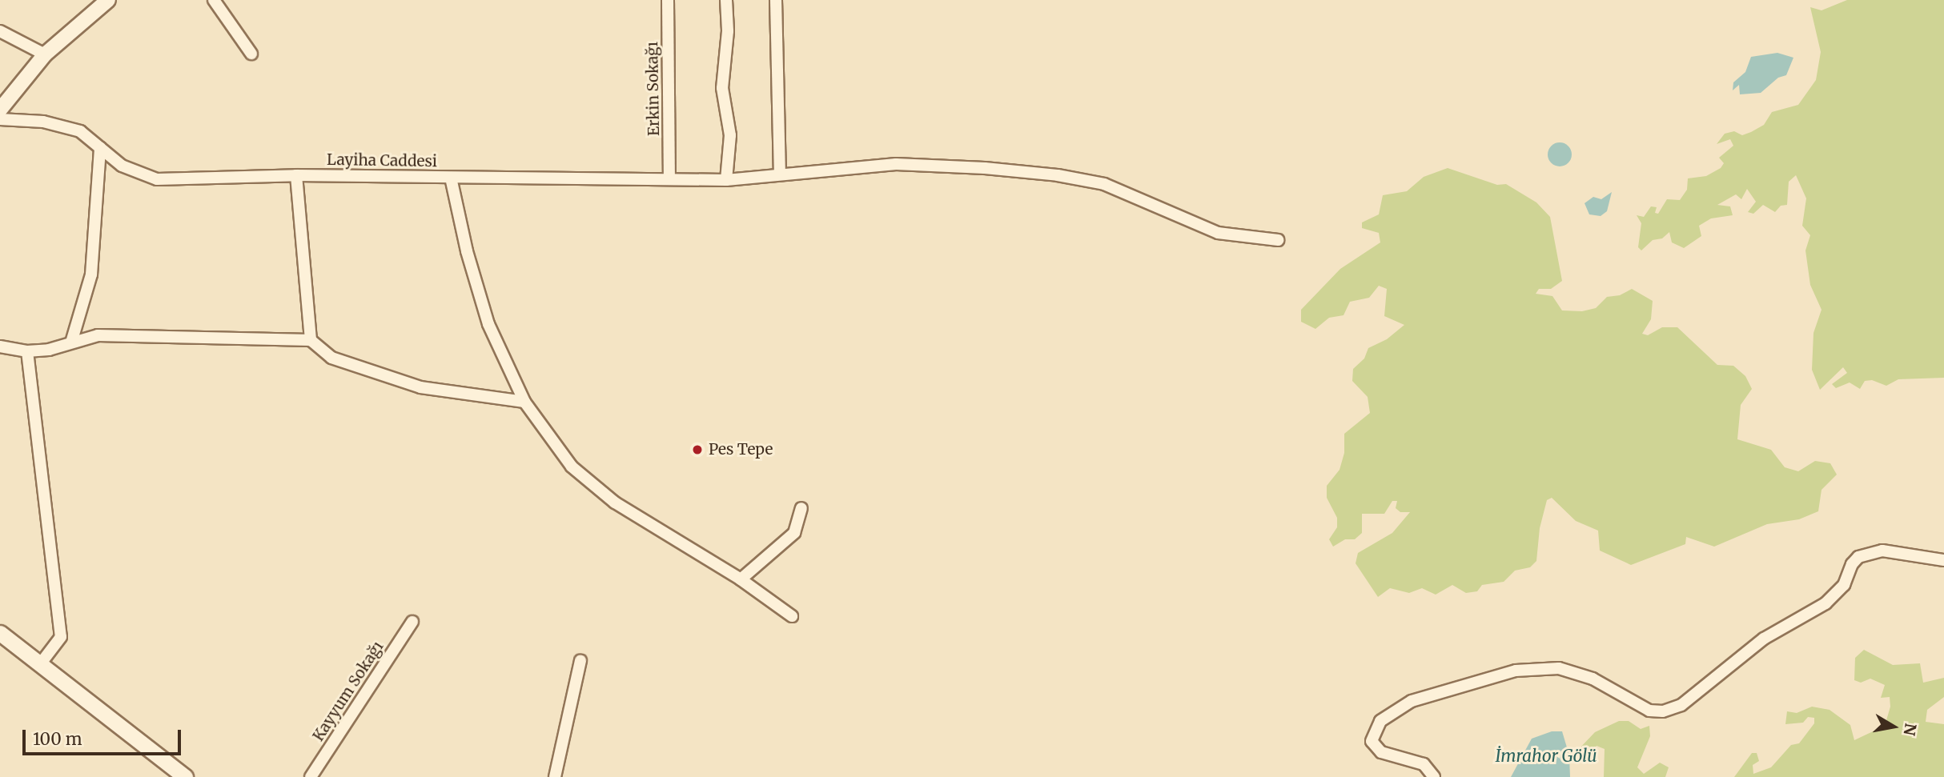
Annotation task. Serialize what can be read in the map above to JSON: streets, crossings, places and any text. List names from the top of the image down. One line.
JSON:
{"streets":{"street":["Erkin Sokağı","Layiha Caddesi","Kayyum Sokağı"]},"crossings":[["Erkin Sokağı","Layiha Caddesi"]],"water":["İmrahor Gölü"],"places":["Pes Tepe"],"scale_bar":"100 m","north":"right"}
